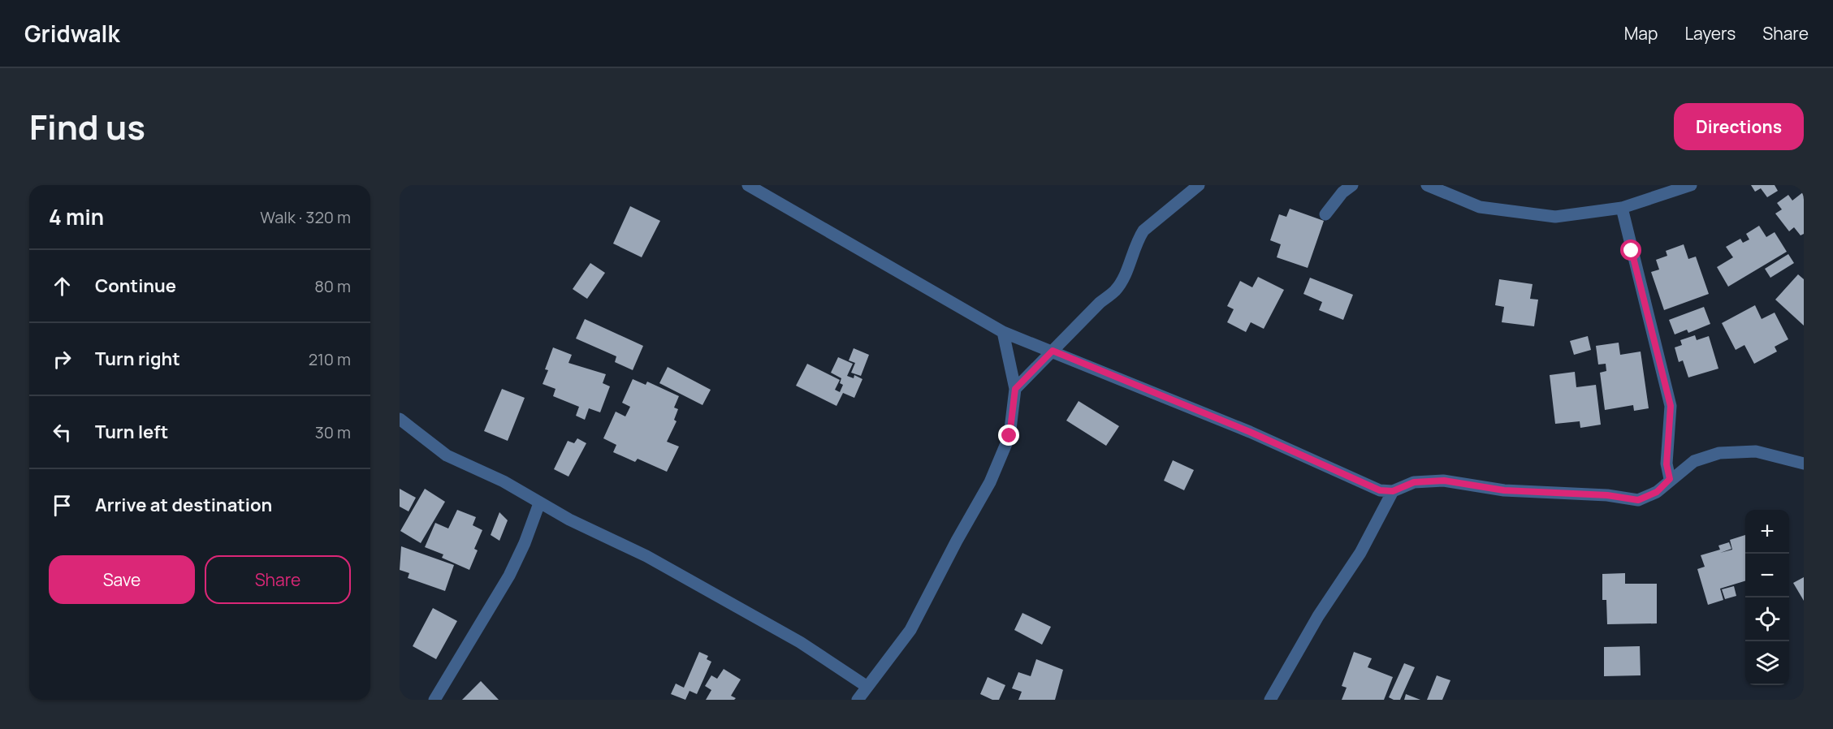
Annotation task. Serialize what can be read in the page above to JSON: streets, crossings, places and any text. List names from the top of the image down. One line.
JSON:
{"page":{"header":"Gridwalk","nav":["Map","Layers","Share"],"title":"Find us","buttons":["Directions",["Save","Share"]],"heading":["4 min","Walk · 320 m"],"list":[["Continue","80 m"],["Turn right","210 m"],["Turn left","30 m"],"Arrive at destination"],"map_buttons":["+","−"]}}
